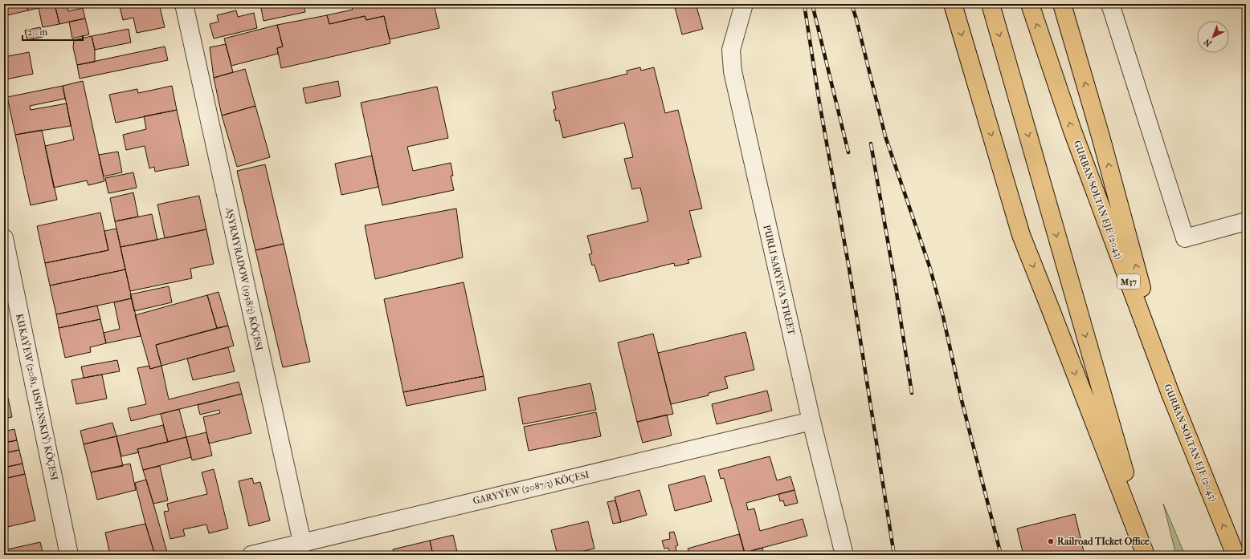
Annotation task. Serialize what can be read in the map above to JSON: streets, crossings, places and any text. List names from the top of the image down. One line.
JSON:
{"streets":{"highway":["GURBAN SOLTAN EJE (2043)","M37"],"street":["AŞYRMYRADOW (1958/3) KÖÇESI","PURLI SARYEVA STREET","KUKAÝEW (2081, USPENSKIÝ) KÖÇESI","GARYÝEW (2087/3) KÖÇESI"]},"crossings":[["AŞYRMYRADOW (1958/3) KÖÇESI","GARYÝEW (2087/3) KÖÇESI"],["PURLI SARYEVA STREET","GARYÝEW (2087/3) KÖÇESI"]],"places":["Railroad TIcket Office"],"scale_bar":"20 m","north":"bottom left"}
